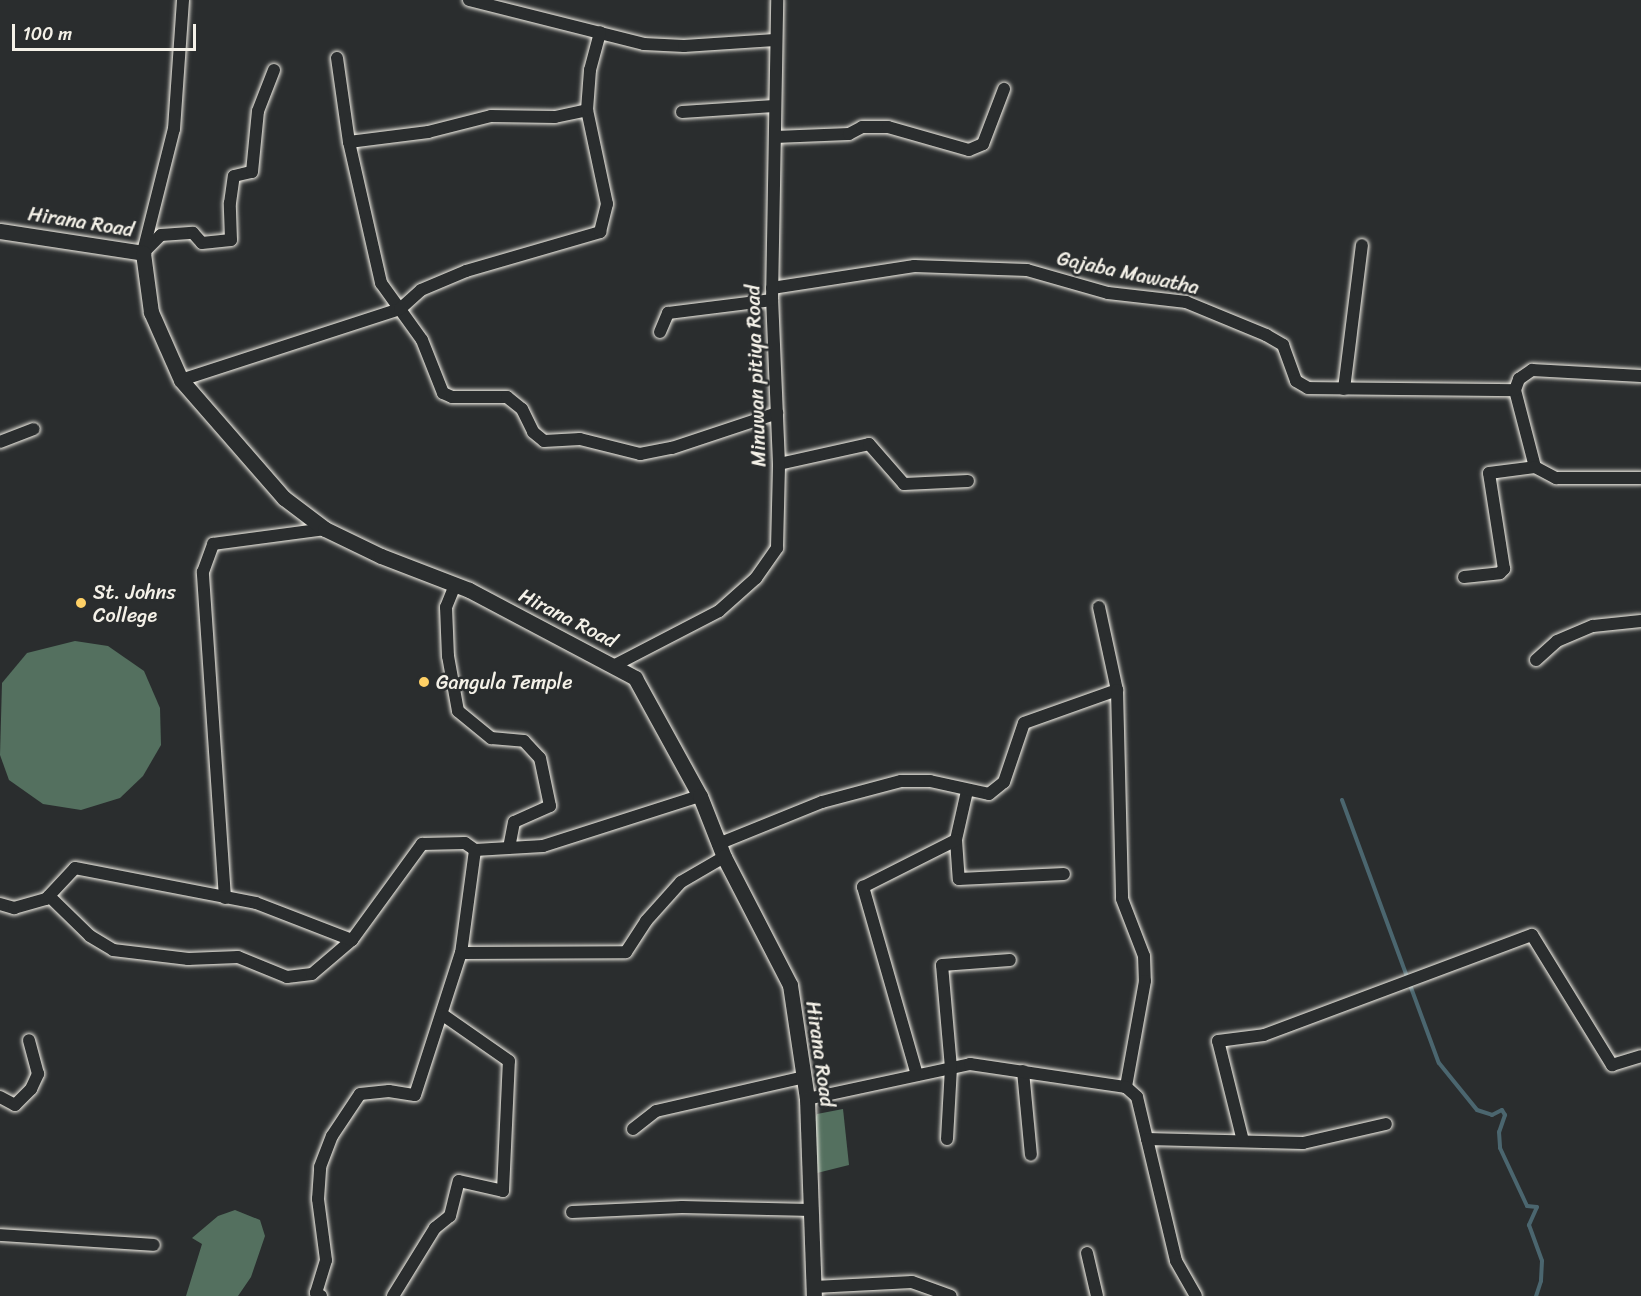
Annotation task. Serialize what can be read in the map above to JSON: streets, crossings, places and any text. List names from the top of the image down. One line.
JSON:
{"streets":{"street":["Hirana Road","Gajaba Mawatha","Minuwan pitiya Road"]},"crossings":[["Hirana Road","Minuwan pitiya Road"],["Gajaba Mawatha","Minuwan pitiya Road"]],"places":["St. Johns College","Gangula Temple"],"scale_bar":"100 m"}
